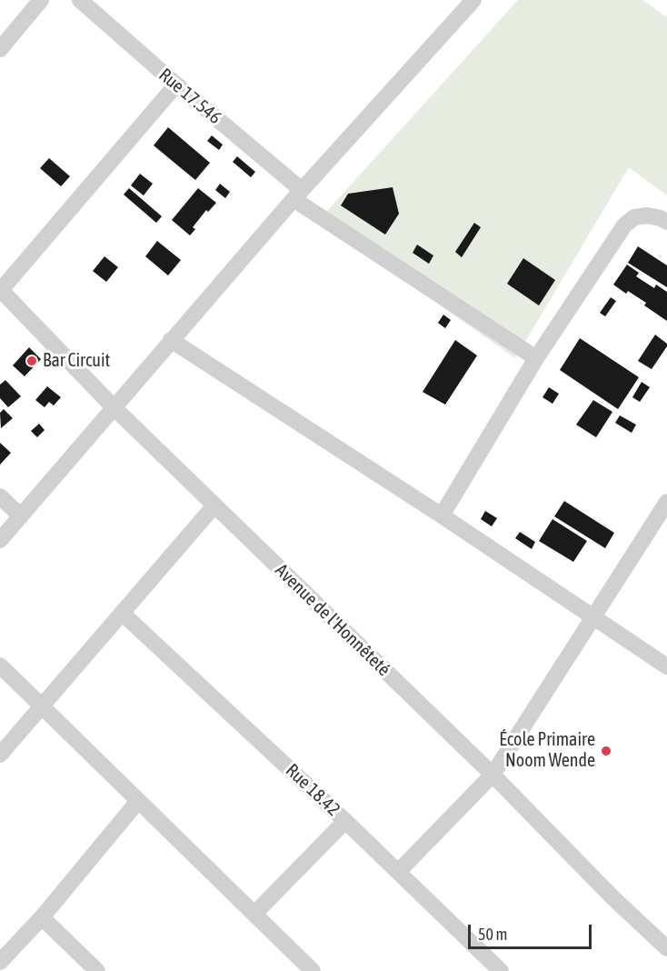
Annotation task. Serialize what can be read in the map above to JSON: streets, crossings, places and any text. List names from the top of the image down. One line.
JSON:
{"streets":{"street":["Rue 17.546","Avenue de l'Honnêteté","Rue 18.42"]},"places":["Bar Circuit","École Primaire Noom Wende"],"scale_bar":"50 m"}
